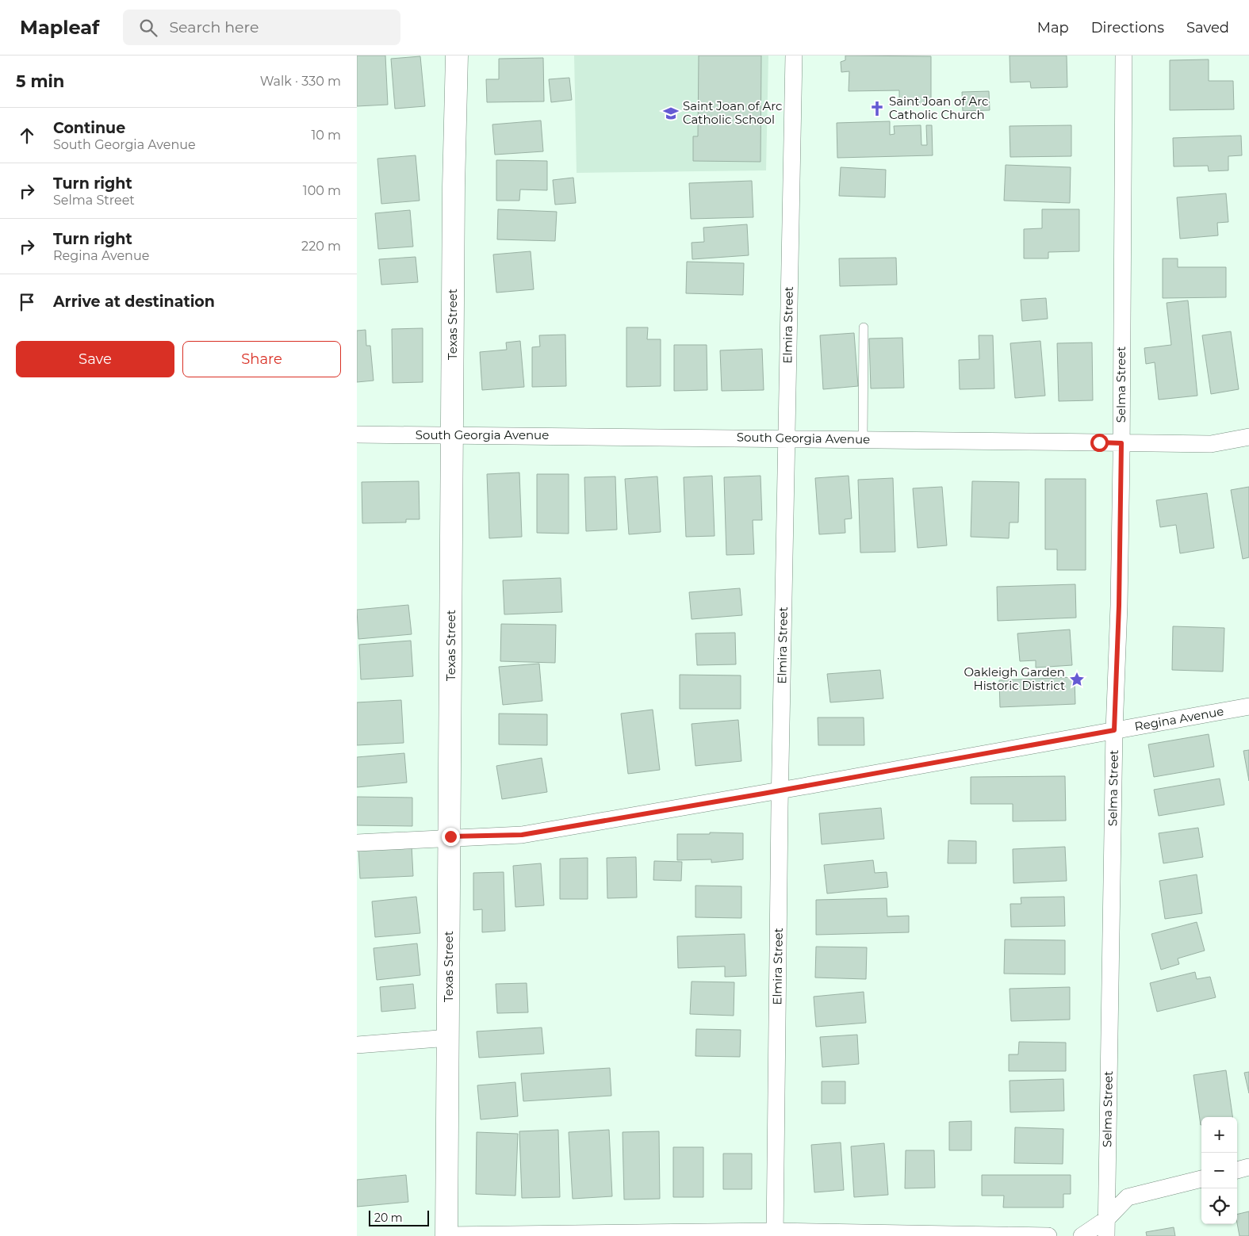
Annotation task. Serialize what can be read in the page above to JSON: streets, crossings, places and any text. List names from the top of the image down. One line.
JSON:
{"streets":{"street":["Texas Street","Elmira Street","Selma Street","South Georgia Avenue","Regina Avenue"]},"crossings":[["Texas Street","South Georgia Avenue"],["Texas Street","Regina Avenue"],["Elmira Street","South Georgia Avenue"],["Elmira Street","Regina Avenue"],["Selma Street","South Georgia Avenue"],["Selma Street","Regina Avenue"]],"places":{"church":["Saint Joan of Arc Catholic Church"],"school or university":["Saint Joan of Arc Catholic School"],"place":["Oakleigh Garden Historic District"]},"scale_bar":"20 m","page":{"header":"Mapleaf","search":"Search here","nav":["Map","Directions","Saved"],"heading":["5 min","Walk · 330 m"],"list":[["Continue","South Georgia Avenue","10 m"],["Turn right","Selma Street","100 m"],["Turn right","Regina Avenue","220 m"],"Arrive at destination"],"buttons":["Save","Share"],"map_buttons":["+","−"],"scale":"20 m"}}
